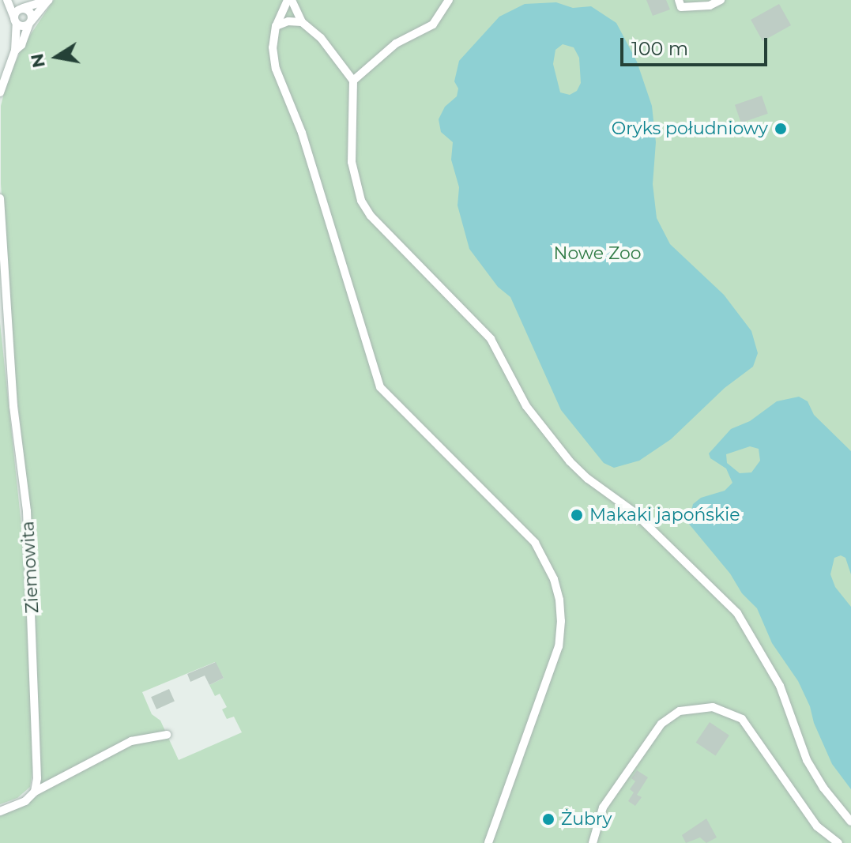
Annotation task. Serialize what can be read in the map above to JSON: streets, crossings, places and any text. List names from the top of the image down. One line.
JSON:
{"streets":{"street":["Ziemowita"]},"parks":["Nowe Zoo"],"places":["Oryks południowy","Makaki japońskie","Żubry"],"scale_bar":"100 m","north":"left"}
